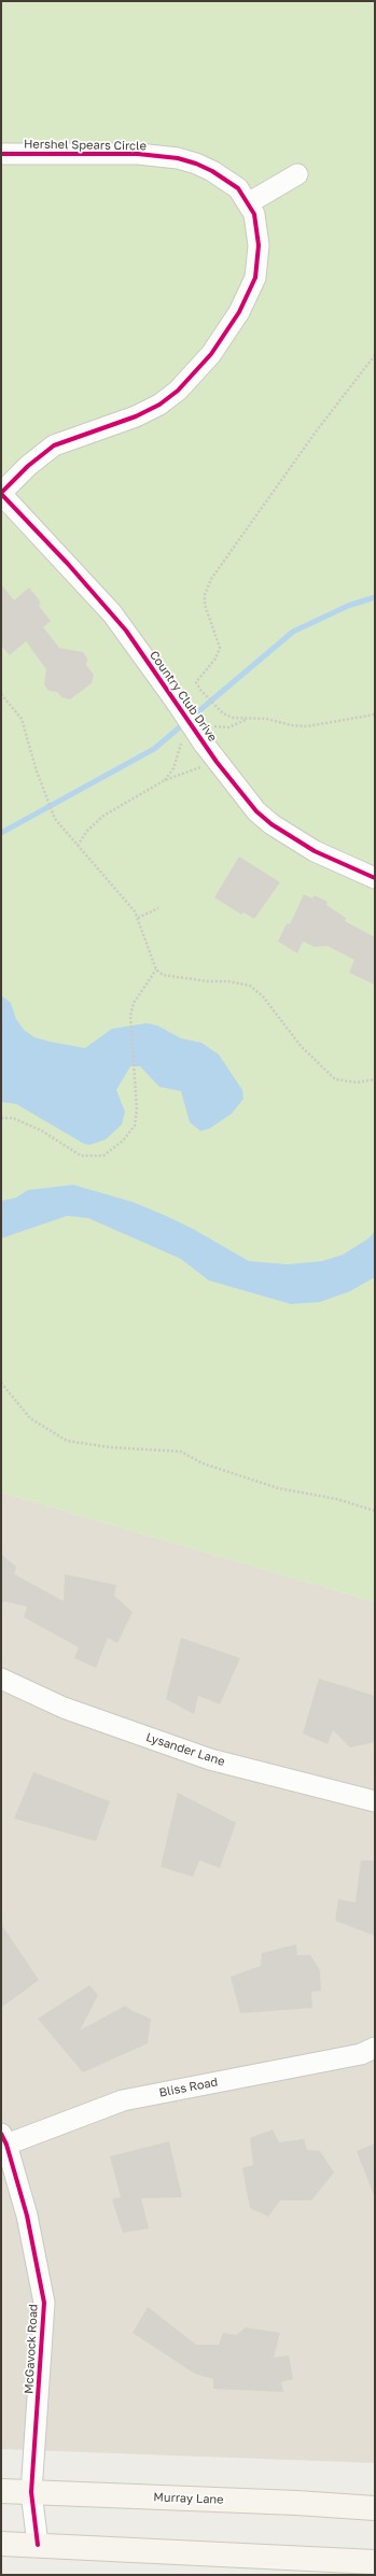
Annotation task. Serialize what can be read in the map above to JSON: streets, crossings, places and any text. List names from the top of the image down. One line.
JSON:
{"streets":{"main road":["Murray Lane"],"street":["Hershel Spears Circle","Country Club Drive","Lysander Lane","Bliss Road","McGavock Road"]},"crossings":[["Hershel Spears Circle","Country Club Drive"],["Bliss Road","McGavock Road"],["McGavock Road","Murray Lane"]]}
